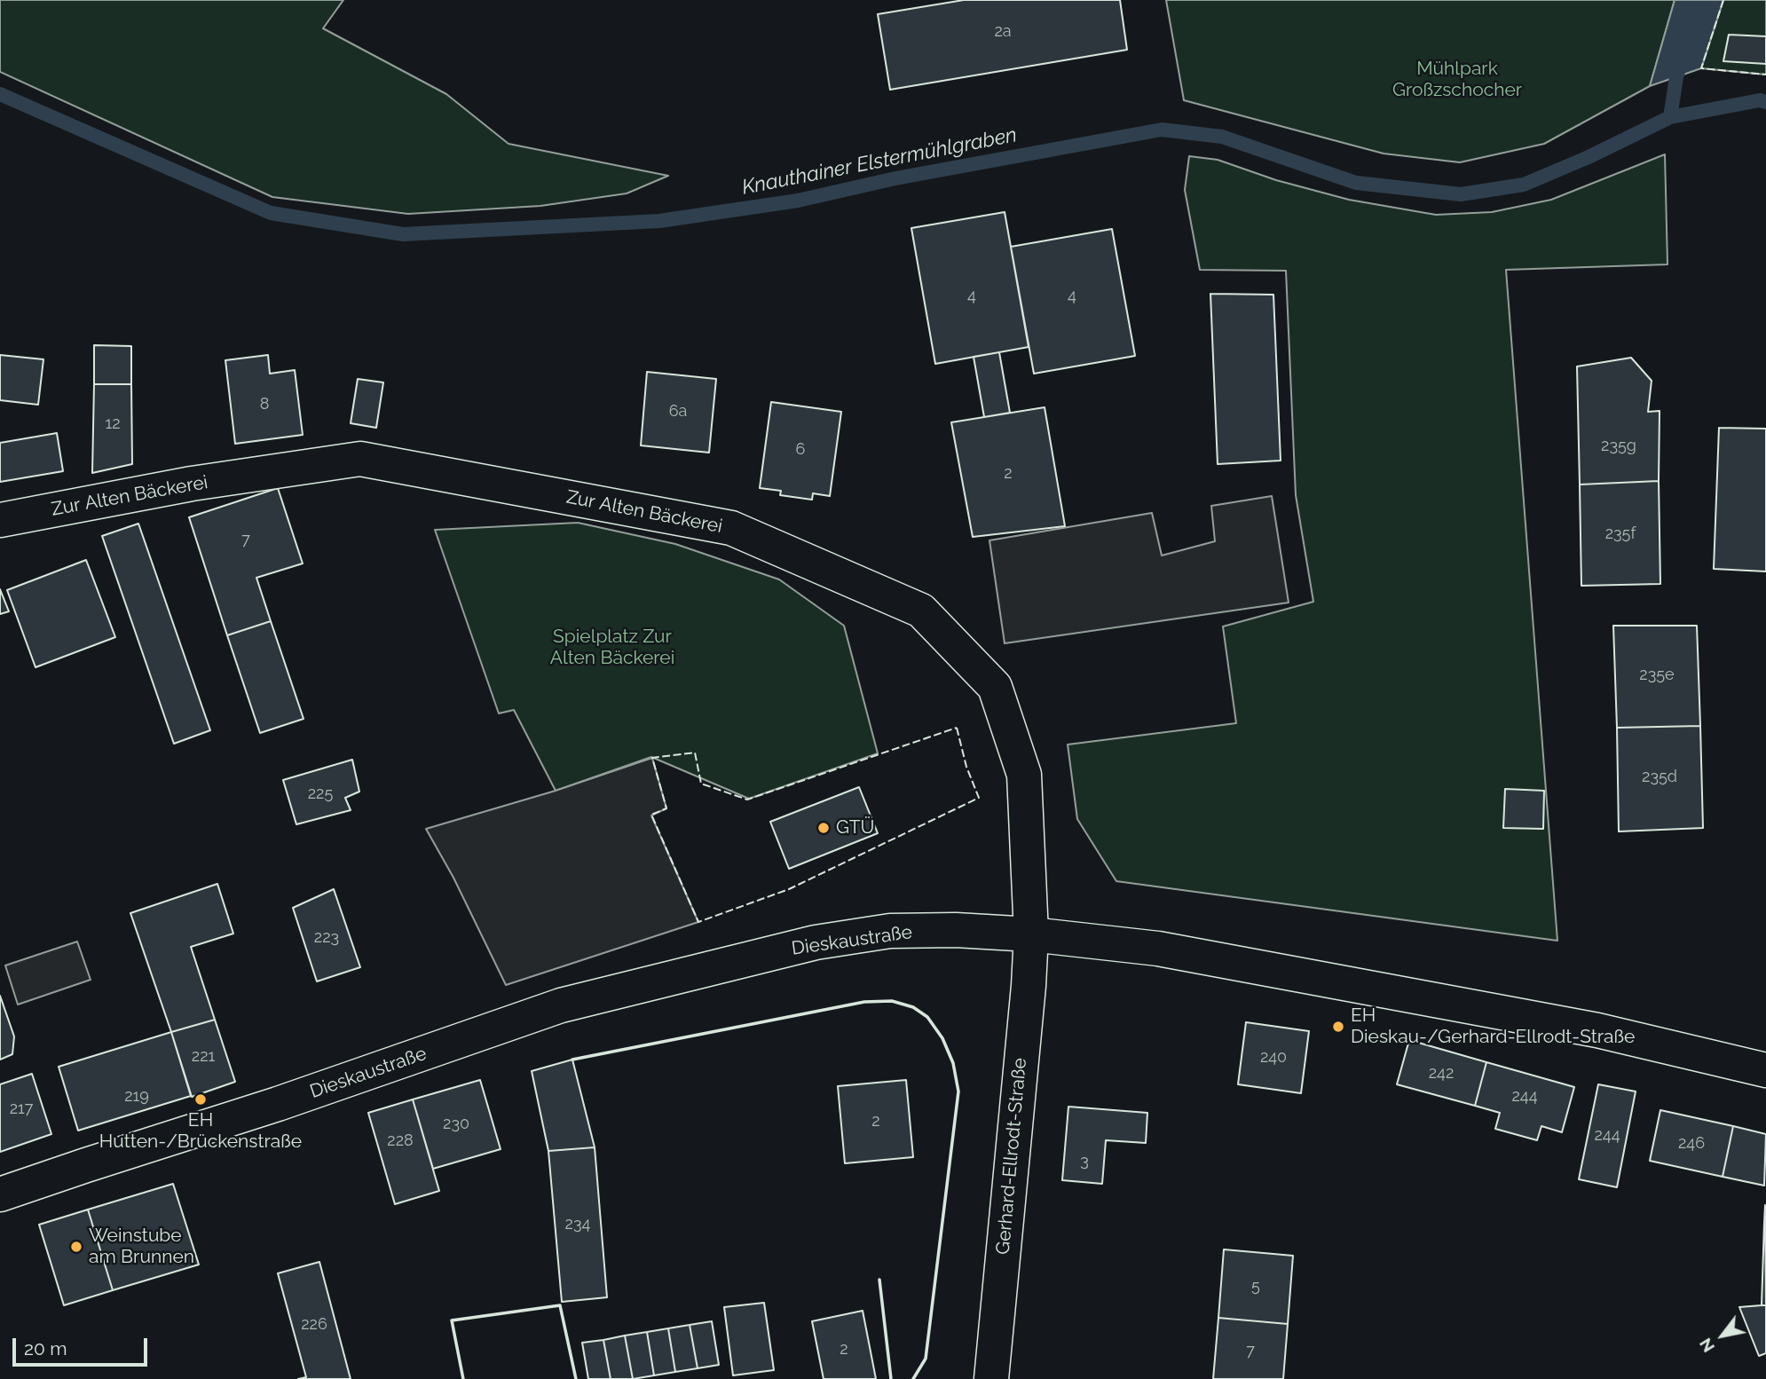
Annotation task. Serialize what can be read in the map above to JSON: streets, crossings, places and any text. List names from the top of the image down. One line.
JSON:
{"streets":{"main road":["Zur Alten Bäckerei","Dieskaustraße","Gerhard-Ellrodt-Straße"]},"crossings":[["Zur Alten Bäckerei","Dieskaustraße"],["Zur Alten Bäckerei","Gerhard-Ellrodt-Straße"],["Dieskaustraße","Gerhard-Ellrodt-Straße"]],"water":["Knauthainer Elstermühlgraben"],"parks":["Mühlpark Großzschocher","Spielplatz Zur Alten Bäckerei"],"places":["GTÜ","EH Dieskau-/Gerhard-Ellrodt-Straße","EH Hutten-/Brückenstraße","Weinstube am Brunnen"],"house_numbers":["2a","4","4","8","6a","12","235g","6","2","235f","7","235e","235d","225","223","221","240","242","219","244","217","2","230","244","228","246","3","234","5","226","2","7"],"scale_bar":"20 m","north":"bottom left"}
